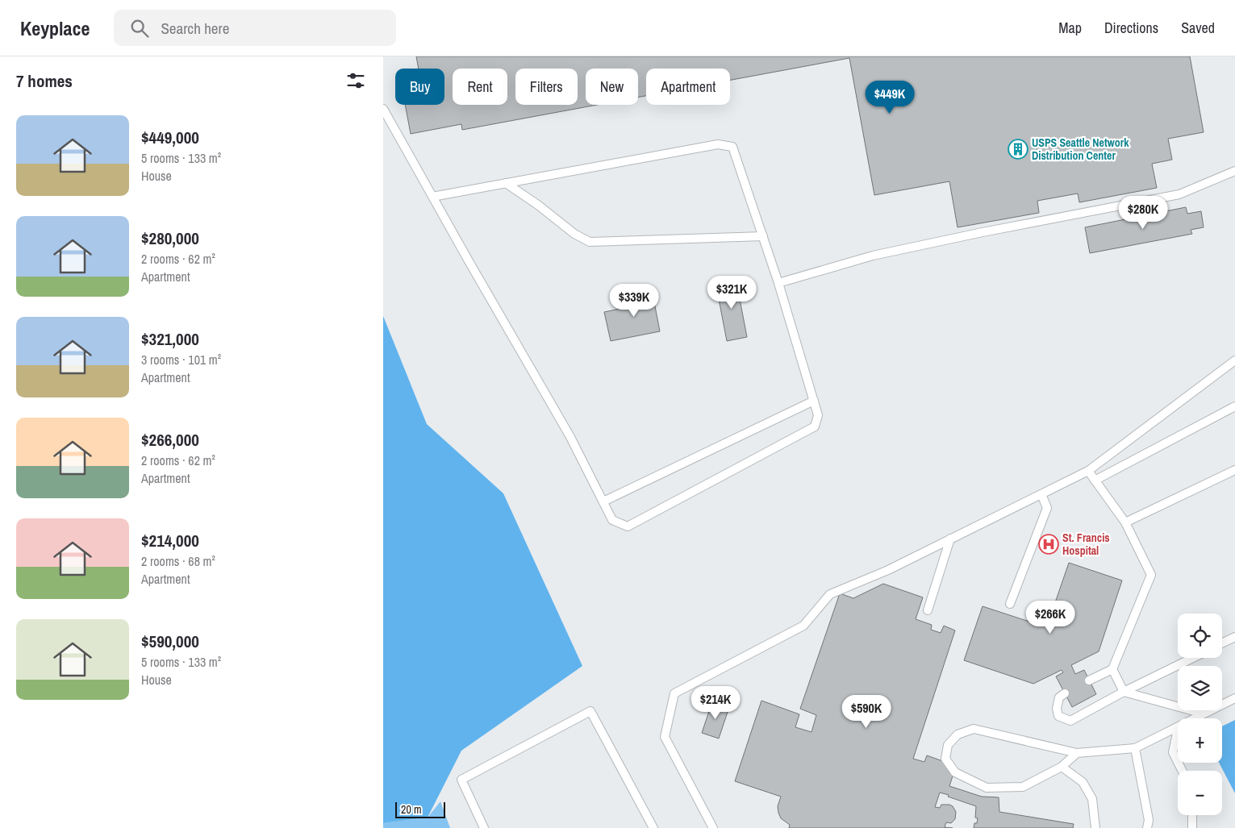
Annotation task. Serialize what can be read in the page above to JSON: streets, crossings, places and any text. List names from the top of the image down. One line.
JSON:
{"places":{"building":["USPS Seattle Network Distribution Center"],"hospital":["St. Francis Hospital"]},"scale_bar":"20 m","page":{"header":"Keyplace","search":"Search here","nav":["Map","Directions","Saved"],"heading":"7 homes","chip":["Buy","Rent","Filters","New","Apartment"],"price":["$449K","$280K","$321K","$339K","$266K","$214K","$590K"],"list":[{"name":"$449,000","note":"5 rooms · 133 m² · House"},{"name":"$280,000","note":"2 rooms · 62 m² · Apartment"},{"name":"$321,000","note":"3 rooms · 101 m² · Apartment"},{"name":"$266,000","note":"2 rooms · 62 m² · Apartment"},{"name":"$214,000","note":"2 rooms · 68 m² · Apartment"},{"name":"$590,000","note":"5 rooms · 133 m² · House"}],"map_buttons":["+","−"],"scale":"20 m"}}
